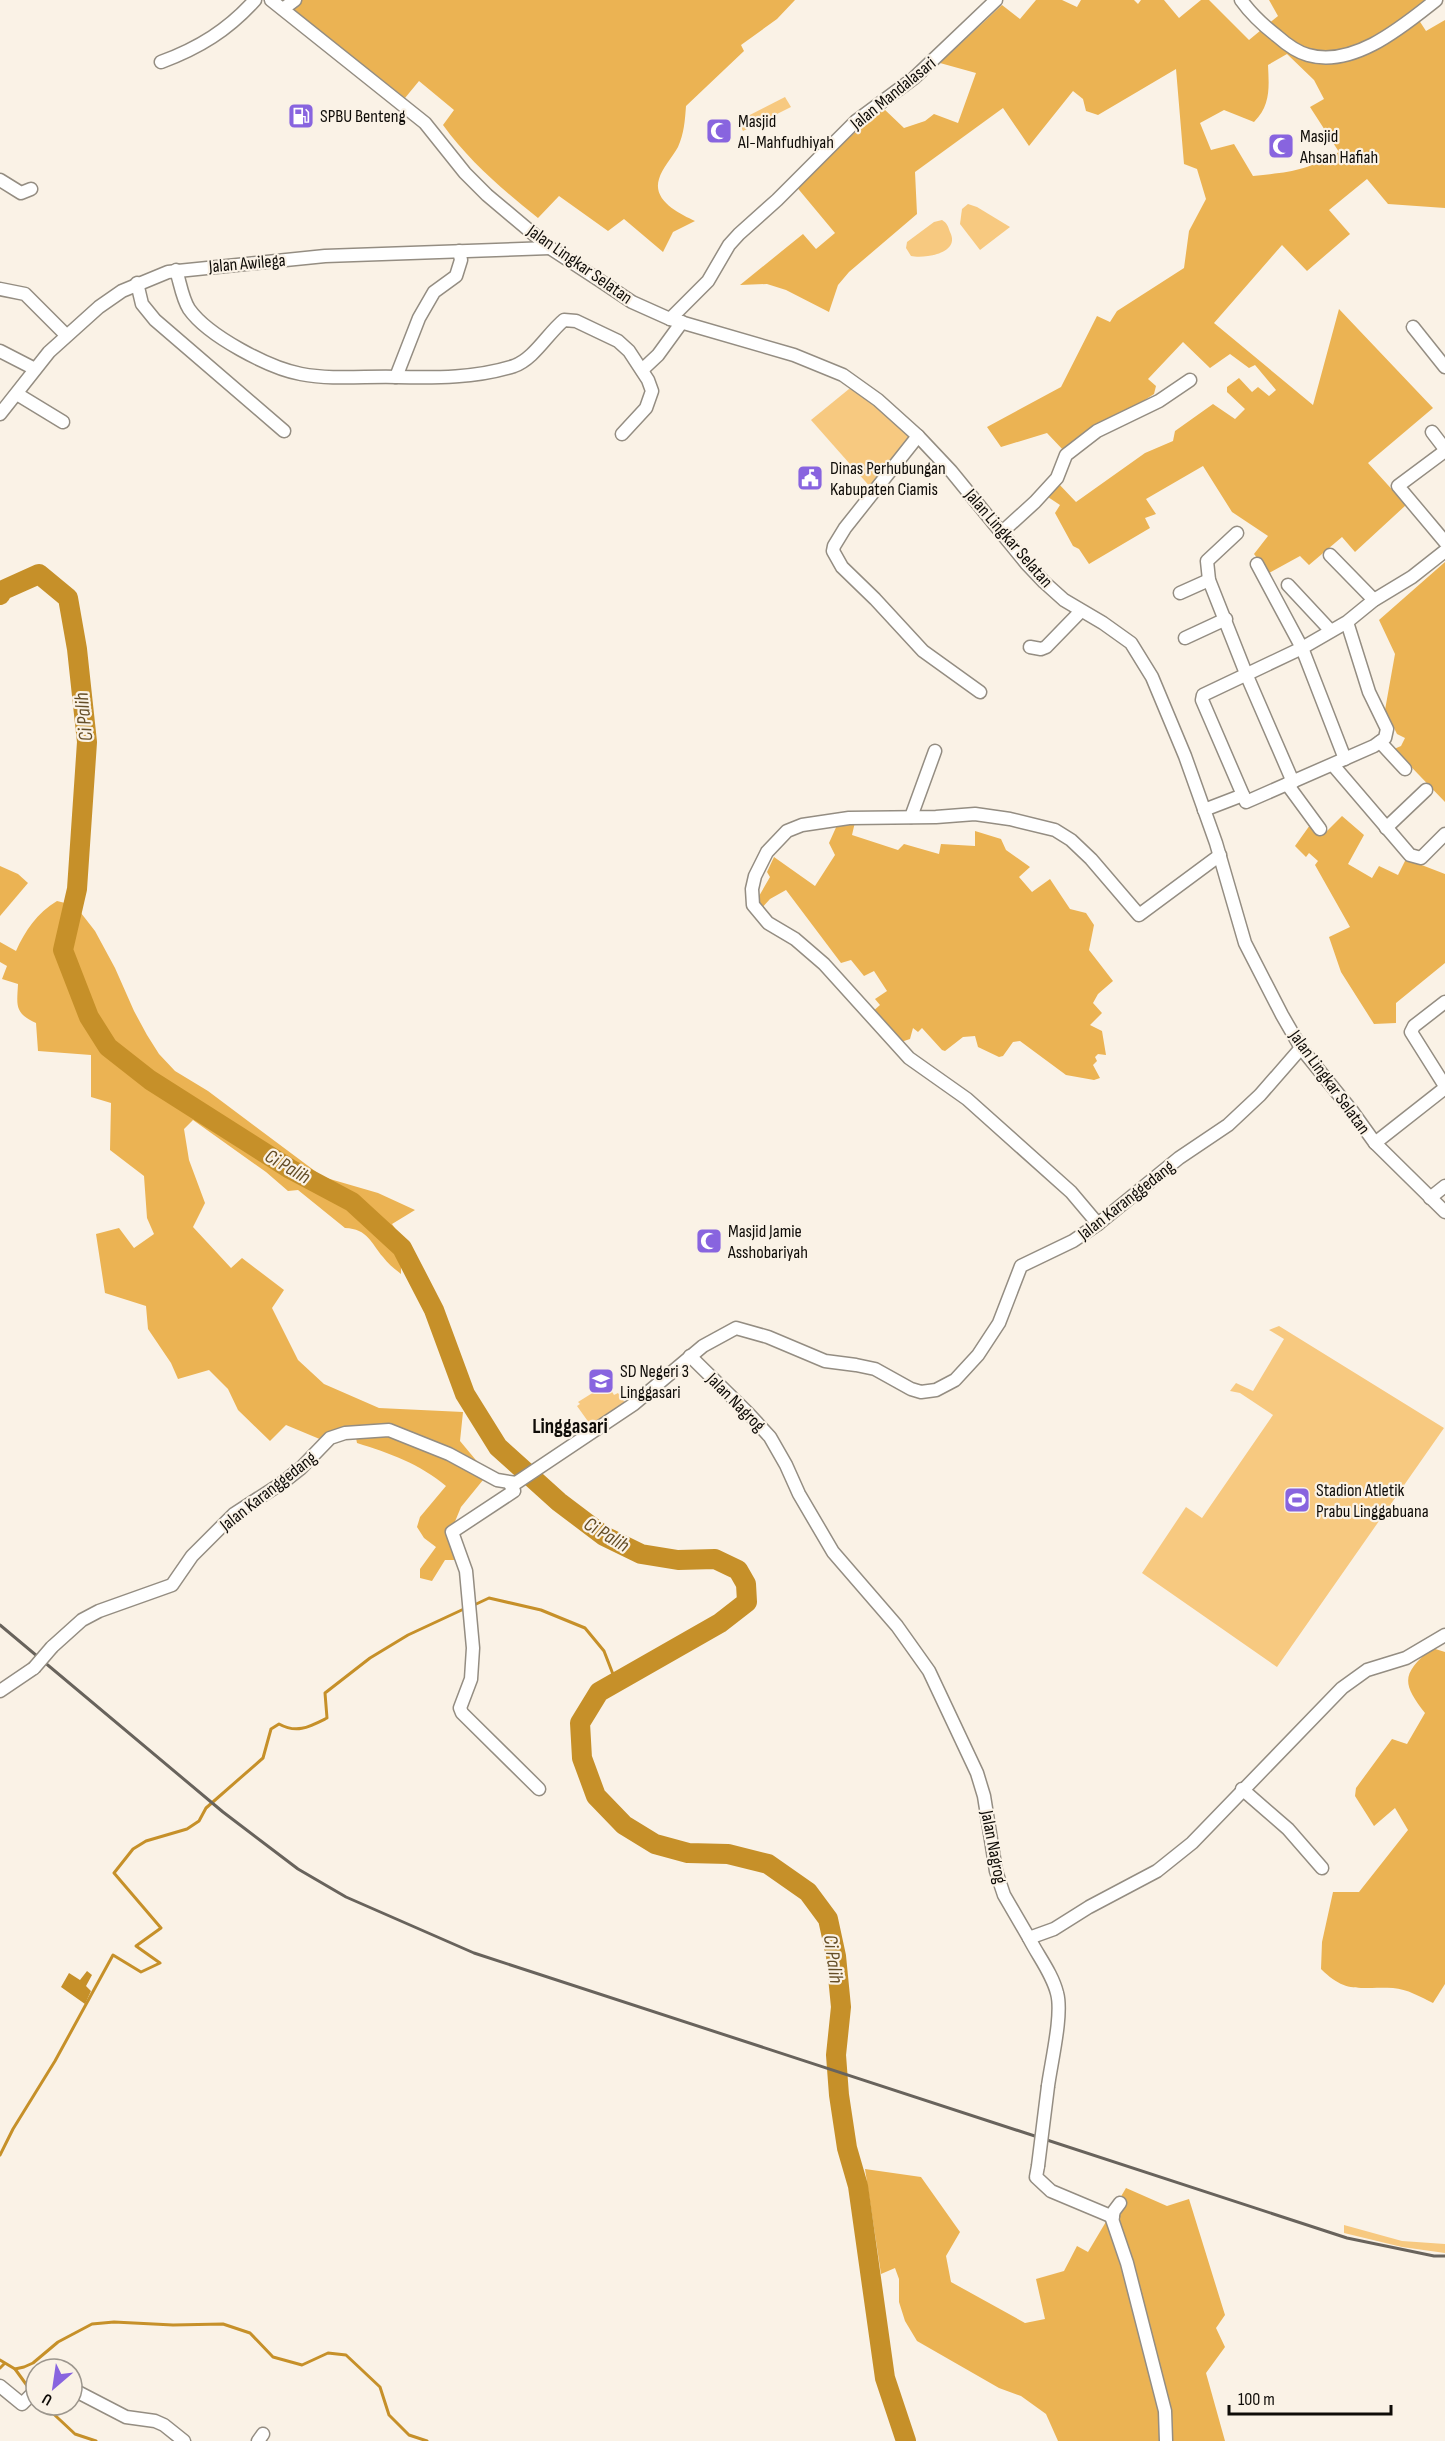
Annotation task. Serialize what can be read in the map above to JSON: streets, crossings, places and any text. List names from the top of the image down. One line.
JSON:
{"streets":{"street":["Jalan Mandalasari","Jalan Awilega","Jalan Lingkar Selatan","Jalan Karanggedang","Jalan Nagrog"]},"crossings":[["Jalan Mandalasari","Jalan Lingkar Selatan"],["Jalan Awilega","Jalan Lingkar Selatan"],["Jalan Lingkar Selatan","Jalan Karanggedang"],["Jalan Karanggedang","Jalan Nagrog"]],"districts":["Linggasari"],"water":["Ci Palih"],"places":{"fuel station":["SPBU Benteng"],"mosque":["Masjid Al-Mahfudhiyah","Masjid Ahsan Hafiah","Masjid Jamie Asshobariyah"],"public building":["Dinas Perhubungan Kabupaten Ciamis"],"school or university":["SD Negeri 3 Linggasari"],"sports":["Stadion Atletik Prabu Linggabuana"]},"scale_bar":"100 m","north":"bottom left"}
